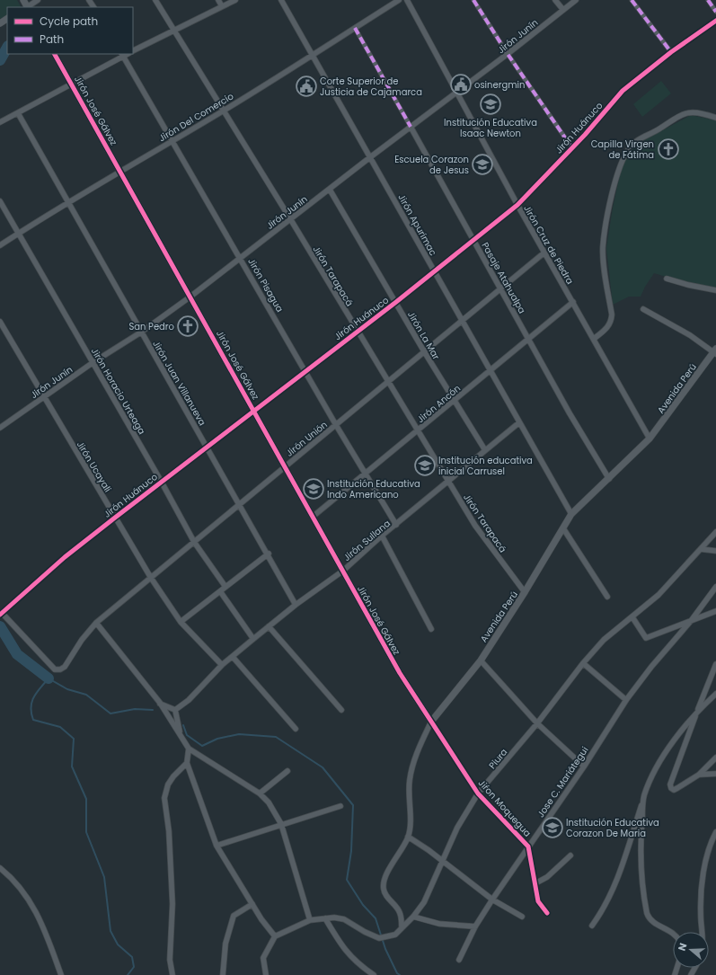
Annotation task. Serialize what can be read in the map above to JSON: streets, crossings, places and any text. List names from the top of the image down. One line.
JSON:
{"streets":{"street":["Jirón Junín","Jirón José Gálvez","Jirón Del Comercio","Jirón Huánuco","Jirón Apurímac","Jirón Cruz de Piedra","Jirón Tarapacá","Pasaje Atahualpa","Jirón Pisagua","Jirón La Mar","Jirón Juan Villanueva","Avenida Perú","Jirón Horacio Urteaga","Jirón Ancón","Jirón Unión","Jirón Ucayali","Jirón Sullana","Piura","Jose C. Mariátegui","Jiŕon Moquegua"]},"crossings":[["Jirón Junín","Jirón José Gálvez"],["Jirón Junín","Jirón Apurímac"],["Jirón Junín","Jirón Cruz de Piedra"],["Jirón Junín","Jirón Tarapacá"],["Jirón Junín","Pasaje Atahualpa"],["Jirón Junín","Jirón Pisagua"],["Jirón Junín","Jirón La Mar"],["Jirón Junín","Jirón Juan Villanueva"],["Jirón Junín","Jirón Horacio Urteaga"],["Jirón Junín","Jirón Ucayali"],["Jirón José Gálvez","Jirón Del Comercio"],["Jirón José Gálvez","Jirón Huánuco"],["Jirón José Gálvez","Avenida Perú"],["Jirón José Gálvez","Jirón Ancón"],["Jirón José Gálvez","Jirón Unión"],["Jirón José Gálvez","Jirón Sullana"],["Jirón José Gálvez","Jiŕon Moquegua"],["Jirón Del Comercio","Jirón Apurímac"],["Jirón Del Comercio","Jirón Tarapacá"],["Jirón Del Comercio","Pasaje Atahualpa"],["Jirón Del Comercio","Jirón Pisagua"],["Jirón Del Comercio","Jirón Juan Villanueva"],["Jirón Del Comercio","Jirón Horacio Urteaga"],["Jirón Huánuco","Jirón Apurímac"],["Jirón Huánuco","Jirón Cruz de Piedra"],["Jirón Huánuco","Jirón Tarapacá"],["Jirón Huánuco","Pasaje Atahualpa"],["Jirón Huánuco","Jirón Pisagua"],["Jirón Huánuco","Jirón La Mar"],["Jirón Huánuco","Jirón Juan Villanueva"],["Jirón Huánuco","Jirón Horacio Urteaga"],["Jirón Huánuco","Jirón Unión"],["Jirón Huánuco","Jirón Ucayali"],["Jirón Apurímac","Avenida Perú"],["Jirón Apurímac","Jirón Ancón"],["Jirón Apurímac","Jirón Unión"],["Jirón Apurímac","Jirón Sullana"],["Jirón Cruz de Piedra","Avenida Perú"],["Jirón Cruz de Piedra","Jirón Ancón"],["Jirón Cruz de Piedra","Jirón Unión"],["Jirón Tarapacá","Avenida Perú"],["Jirón Tarapacá","Jirón Ancón"],["Jirón Tarapacá","Jirón Unión"],["Jirón Tarapacá","Jirón Sullana"],["Pasaje Atahualpa","Avenida Perú"],["Pasaje Atahualpa","Jirón Ancón"],["Pasaje Atahualpa","Jirón Unión"],["Jirón Pisagua","Jirón Ancón"],["Jirón Pisagua","Jirón Unión"],["Jirón Pisagua","Jirón Sullana"],["Jirón La Mar","Jirón Ancón"],["Jirón La Mar","Jirón Unión"],["Jirón La Mar","Jirón Sullana"],["Jirón Juan Villanueva","Jirón Unión"],["Jirón Juan Villanueva","Jirón Sullana"],["Avenida Perú","Piura"],["Avenida Perú","Jiŕon Moquegua"],["Jirón Horacio Urteaga","Jirón Unión"],["Jirón Unión","Jirón Ucayali"],["Jirón Ucayali","Jirón Sullana"],["Piura","Jiŕon Moquegua"],["Jose C. Mariátegui","Jiŕon Moquegua"]],"places":{"public building":["osinergmin","Corte Superior de Justicia de Cajamarca"],"school or university":["Institución Educativa Isaac Newton","Escuela Corazon de Jesus","Institución educativa inicial Carrusel","Institución Educativa Indo Americano","Institución Educativa Corazon De Maria"],"church":["Capilla Virgen de Fátima","San Pedro"]},"legend":["Cycle path","Path"],"north":"left"}
